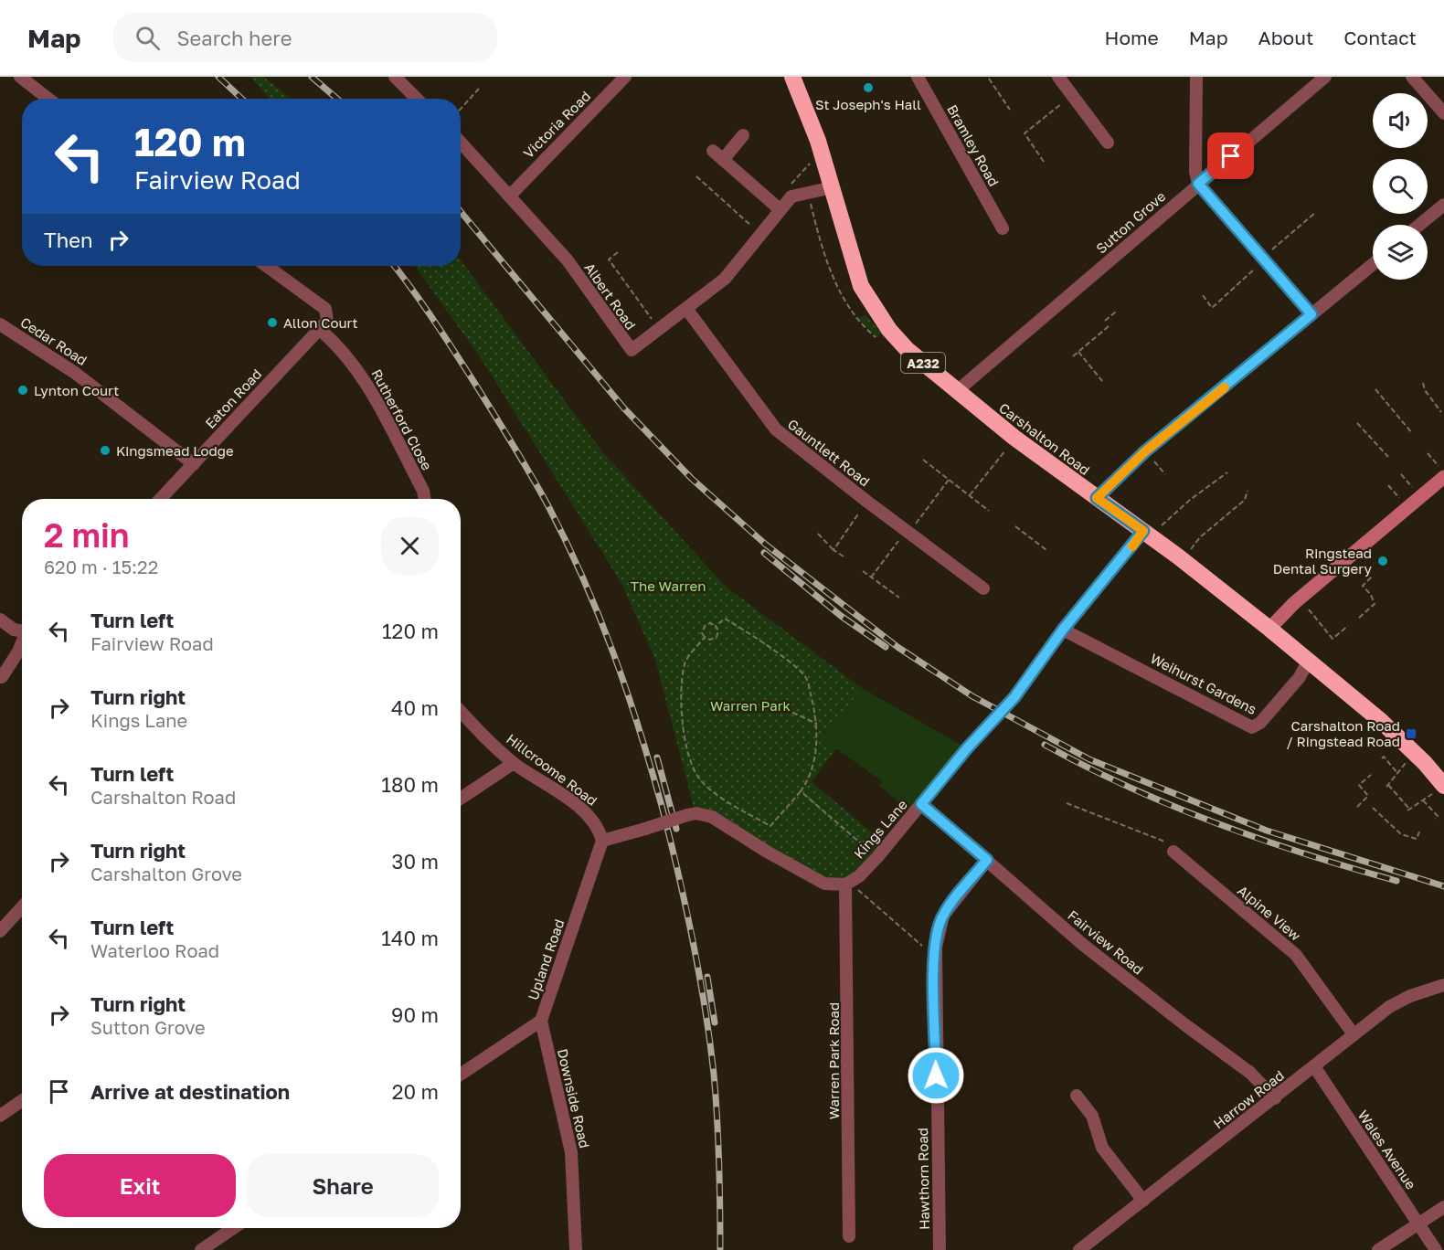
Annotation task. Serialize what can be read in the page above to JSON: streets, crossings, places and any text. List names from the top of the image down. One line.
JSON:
{"streets":{"highway":["A232","Carshalton Road"],"street":["Victoria Road","Bramley Road","Sutton Grove","Albert Road","Cedar Road","Eaton Road","Rutherford Close","Gauntlett Road","Weihurst Gardens","Hillcroome Road","Kings Lane","Alpine View","Fairview Road","Upland Road","Warren Park Road","Downside Road","Harrow Road","Wales Avenue","Hawthorn Road"]},"crossings":[["Victoria Road","Albert Road"],["Sutton Grove","Carshalton Road"],["Albert Road","Gauntlett Road"],["Cedar Road","Eaton Road"],["Eaton Road","Rutherford Close"],["Carshalton Road","Weihurst Gardens"],["Carshalton Road","Kings Lane"],["Weihurst Gardens","Kings Lane"],["Hillcroome Road","Upland Road"],["Kings Lane","Fairview Road"],["Kings Lane","Warren Park Road"],["Alpine View","Harrow Road"],["Fairview Road","Harrow Road"],["Fairview Road","Hawthorn Road"],["Upland Road","Downside Road"],["Harrow Road","Wales Avenue"]],"parks":["The Warren","Warren Park"],"places":{"other":["St Joseph's Hall","Allon Court","Lynton Court","Kingsmead Lodge","Ringstead Dental Surgery"],"transit":["Carshalton Road / Ringstead Road"]},"page":{"header":"Map","search":"Search here","nav":["Home","Map","About","Contact"],"turn":["120 m","Fairview Road"],"then":"Then","heading":["2 min","620 m · 15:22"],"list":[{"name":"Turn left","note":"Fairview Road","value":"120 m"},{"name":"Turn right","note":"Kings Lane","value":"40 m"},{"name":"Turn left","note":"Carshalton Road","value":"180 m"},{"name":"Turn right","note":"Carshalton Grove","value":"30 m"},{"name":"Turn left","note":"Waterloo Road","value":"140 m"},{"name":"Turn right","note":"Sutton Grove","value":"90 m"},{"name":"Arrive at destination","value":"20 m"}],"buttons":["Exit","Share"]}}
